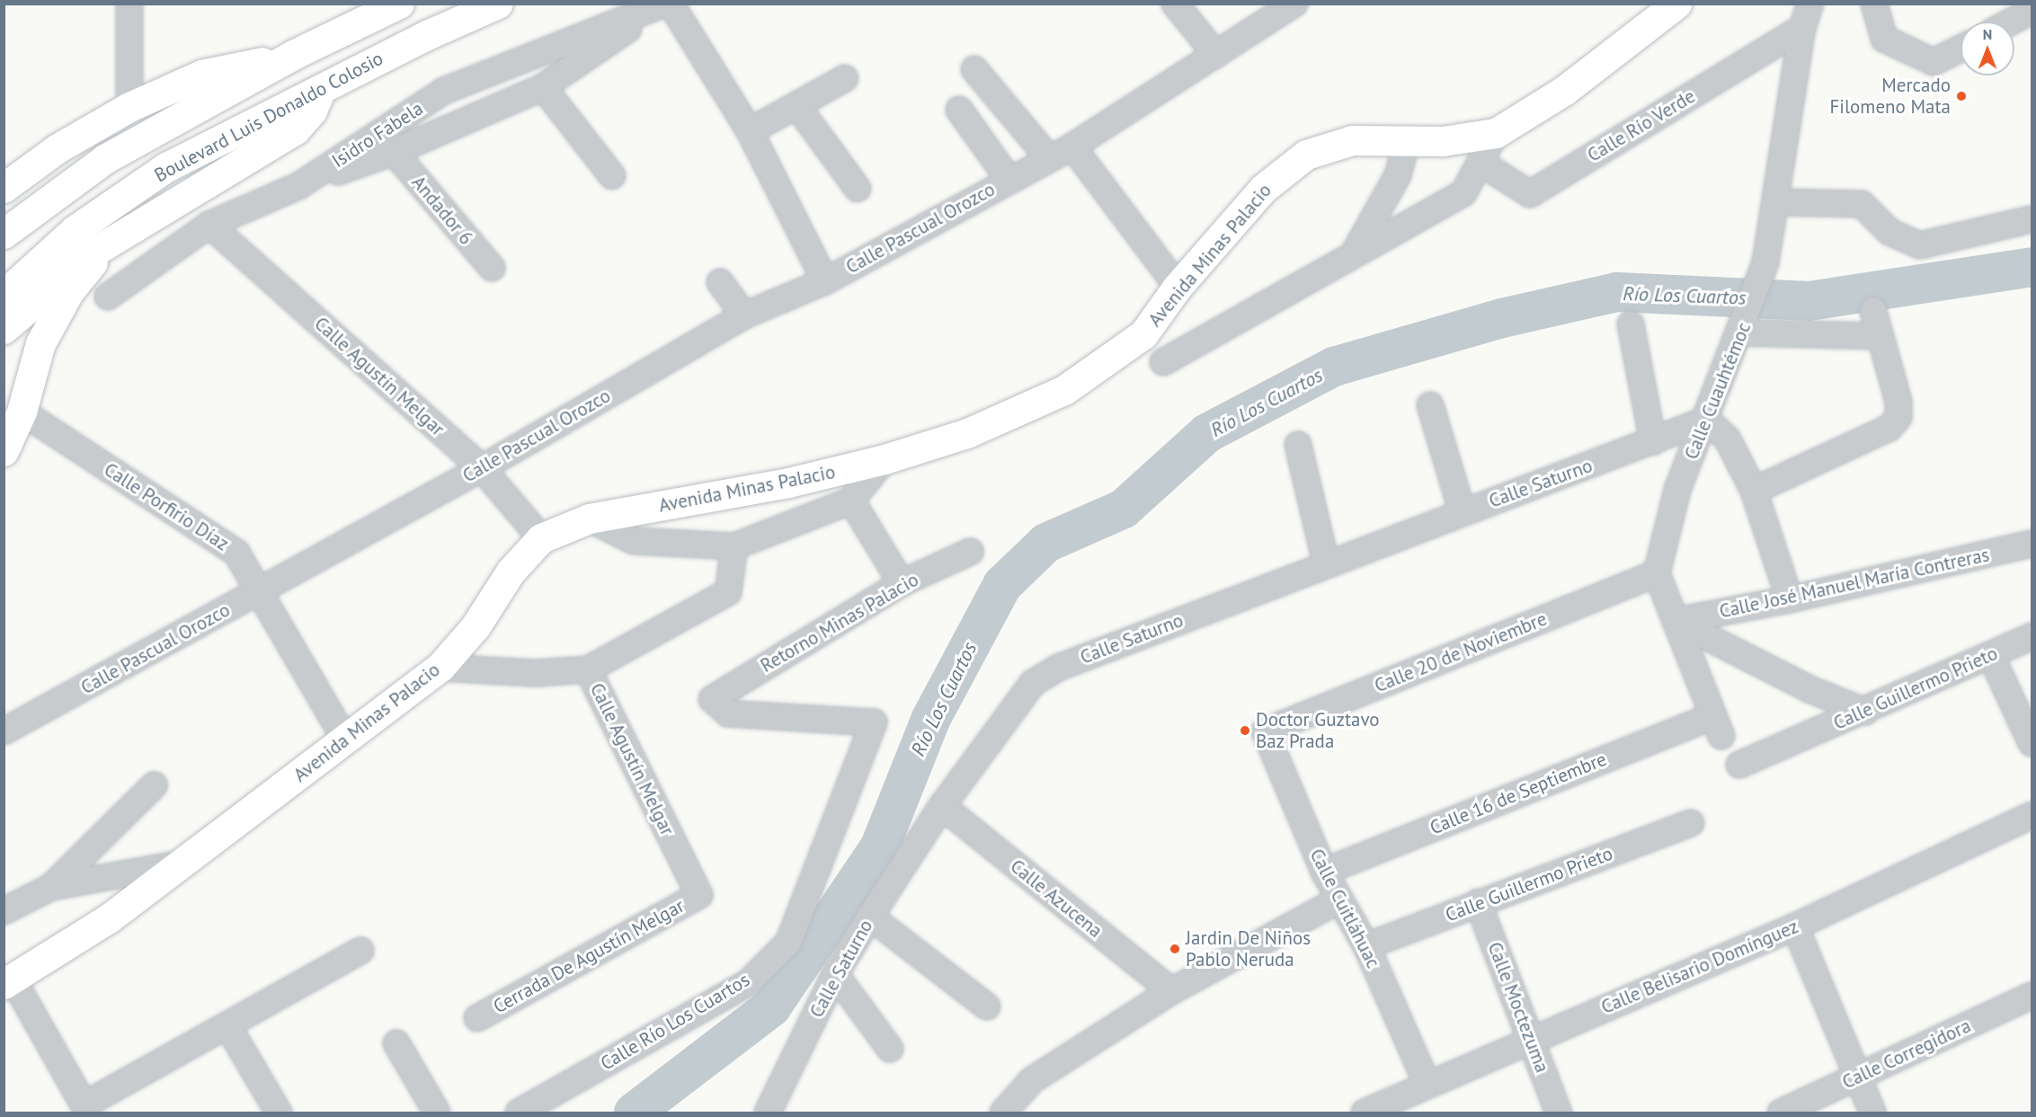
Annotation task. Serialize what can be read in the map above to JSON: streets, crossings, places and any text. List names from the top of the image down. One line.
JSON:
{"streets":{"main road":["Boulevard Luis Donaldo Colosio","Avenida Minas Palacio"],"street":["Calle Río Verde","Isidro Fabela","Andador 6","Calle Pascual Orozco","Calle Agustín Melgar","Calle Cuauhtémoc","Calle Saturno","Calle Porfirio Díaz","Calle José Manuel María Contreras","Retorno Minas Palacio","Calle 20 de Noviembre","Calle Guillermo Prieto","Calle 16 de Septiembre","Calle Azucena","Calle Cuitláhuac","Cerrada De Agustín Melgar","Calle Belisario Domínguez","Calle Moctezuma","Calle Río Los Cuartos","Calle Corregidora"]},"crossings":[["Calle Río Verde","Calle Cuauhtémoc"],["Isidro Fabela","Calle Agustín Melgar"],["Calle Pascual Orozco","Calle Agustín Melgar"],["Calle Pascual Orozco","Calle Porfirio Díaz"],["Avenida Minas Palacio","Calle Agustín Melgar"],["Avenida Minas Palacio","Calle Porfirio Díaz"],["Calle Agustín Melgar","Cerrada De Agustín Melgar"],["Calle Cuauhtémoc","Calle Saturno"],["Calle Cuauhtémoc","Calle 20 de Noviembre"],["Calle Saturno","Calle Azucena"],["Calle José Manuel María Contreras","Calle 16 de Septiembre"],["Retorno Minas Palacio","Calle Río Los Cuartos"],["Calle 20 de Noviembre","Calle Cuitláhuac"],["Calle Guillermo Prieto","Calle Cuitláhuac"],["Calle Guillermo Prieto","Calle Moctezuma"],["Calle 16 de Septiembre","Calle Cuitláhuac"],["Calle Cuitláhuac","Calle Belisario Domínguez"],["Calle Belisario Domínguez","Calle Moctezuma"]],"water":["Río Los Cuartos"],"places":["Mercado Filomeno Mata","Doctor Guztavo Baz Prada","Jardin De Niños Pablo Neruda"],"north":"top"}
